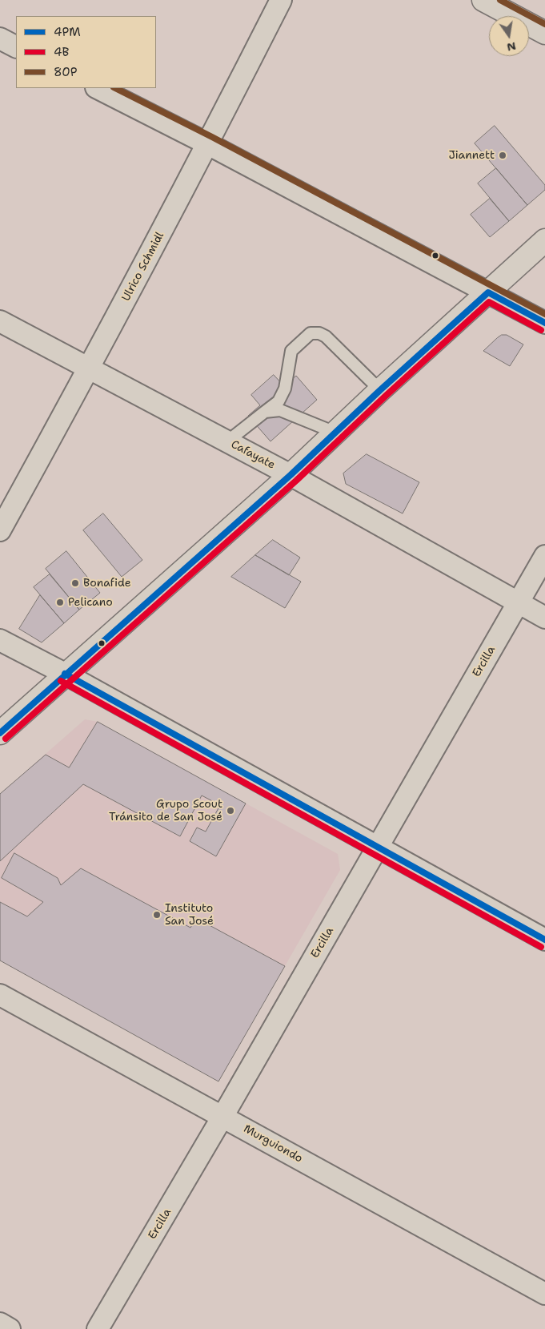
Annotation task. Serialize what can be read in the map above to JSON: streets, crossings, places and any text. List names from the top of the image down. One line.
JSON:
{"streets":{"street":["Ulrico Schmidl","Cafayate","Ercilla","Murguiondo"]},"crossings":[["Ulrico Schmidl","Cafayate"],["Cafayate","Ercilla"],["Ercilla","Murguiondo"]],"places":["Jiannett","Bonafide","Pelicano","Grupo Scout Tránsito de San José","Instituto San José"],"lines":["transit line 80P","transit line 4PM","transit line 4B"],"legend":["4PM","4B","80P"],"north":"bottom"}
